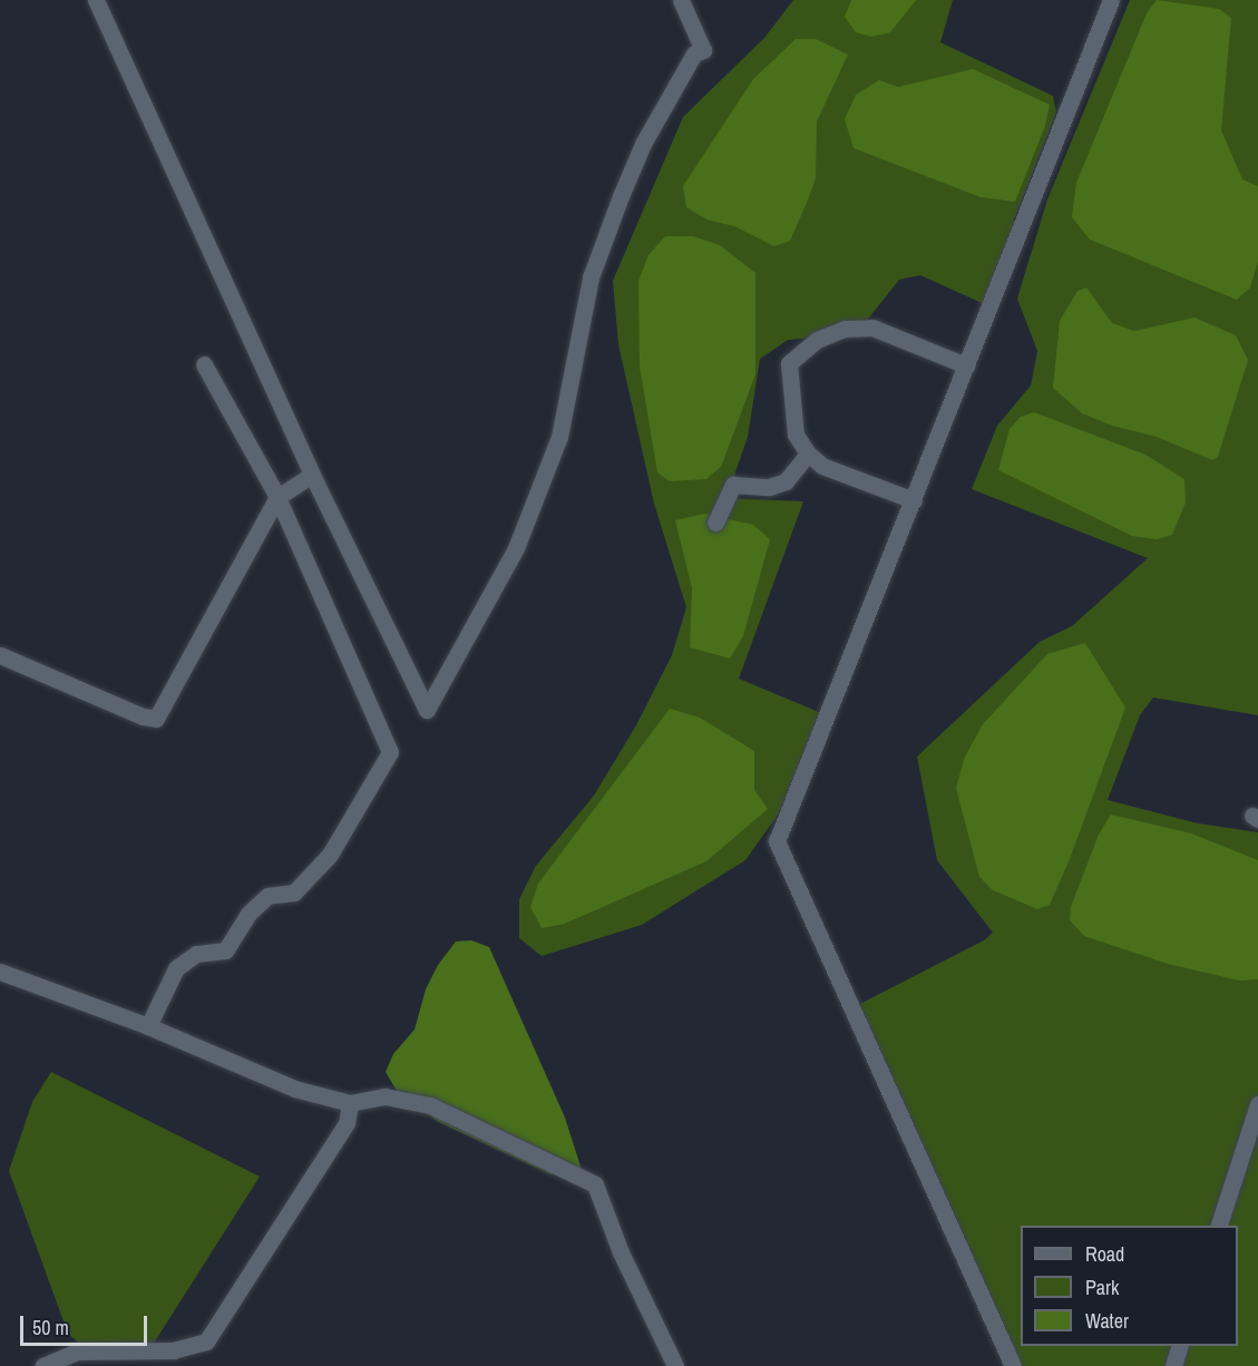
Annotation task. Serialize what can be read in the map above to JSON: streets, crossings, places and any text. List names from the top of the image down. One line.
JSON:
{"legend":["Road","Park","Water"],"scale_bar":"50 m"}
